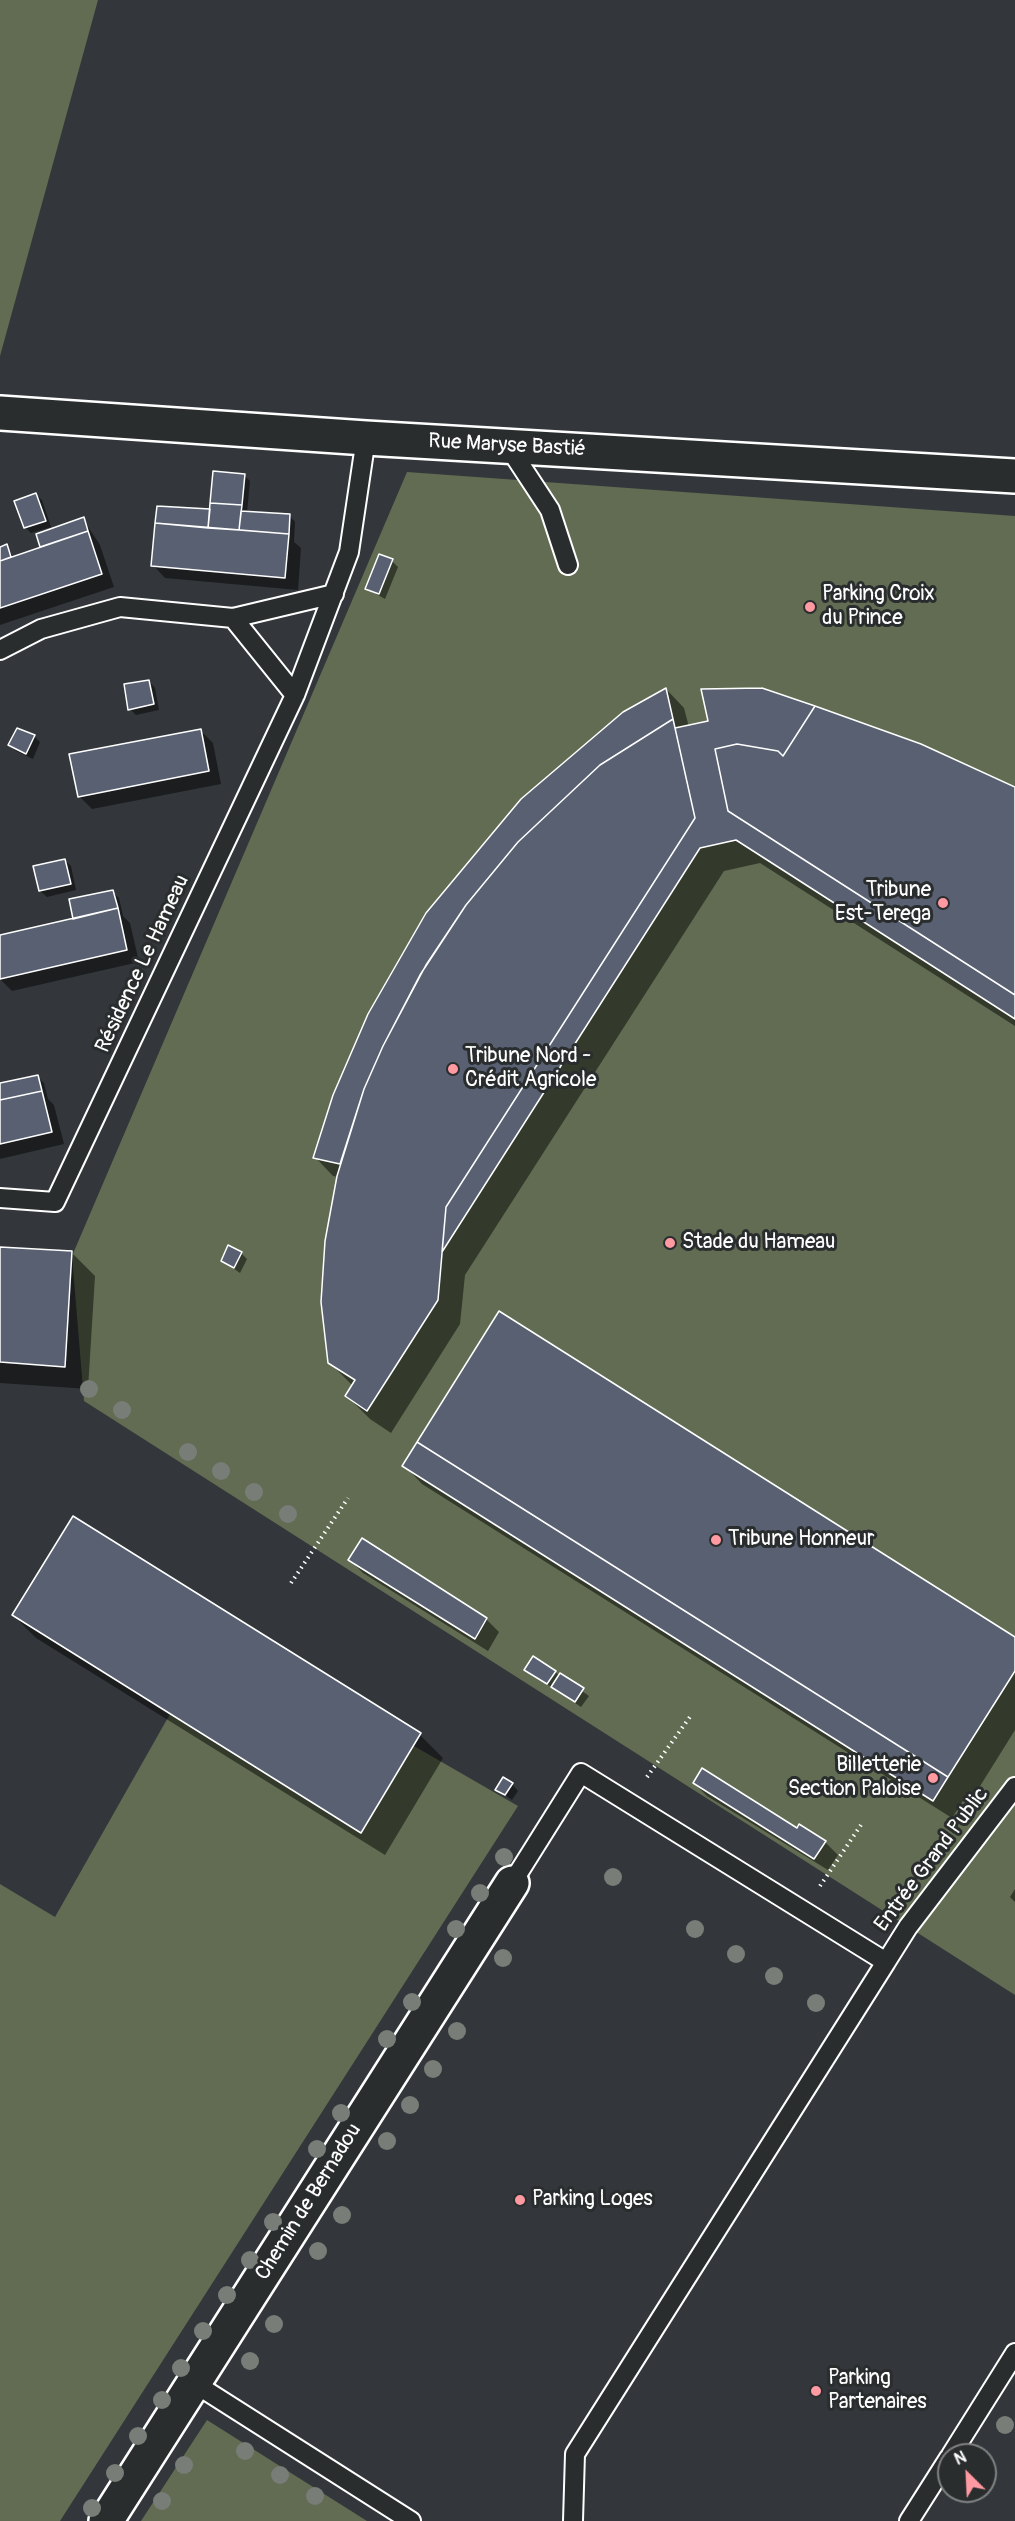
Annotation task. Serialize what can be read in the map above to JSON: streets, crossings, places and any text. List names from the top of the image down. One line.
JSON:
{"streets":{"street":["Rue Maryse Bastié","Chemin de Bernadou"],"lane":["Résidence Le Hameau","Entrée Grand Public"]},"crossings":[["Rue Maryse Bastié","Résidence Le Hameau"]],"places":["Parking Croix du Prince","Tribune Est-Terega","Tribune Nord - Crédit Agricole","Stade du Hameau","Tribune Honneur","Billetterie Section Paloise","Parking Loges","Parking Partenaires"],"north":"top left"}
